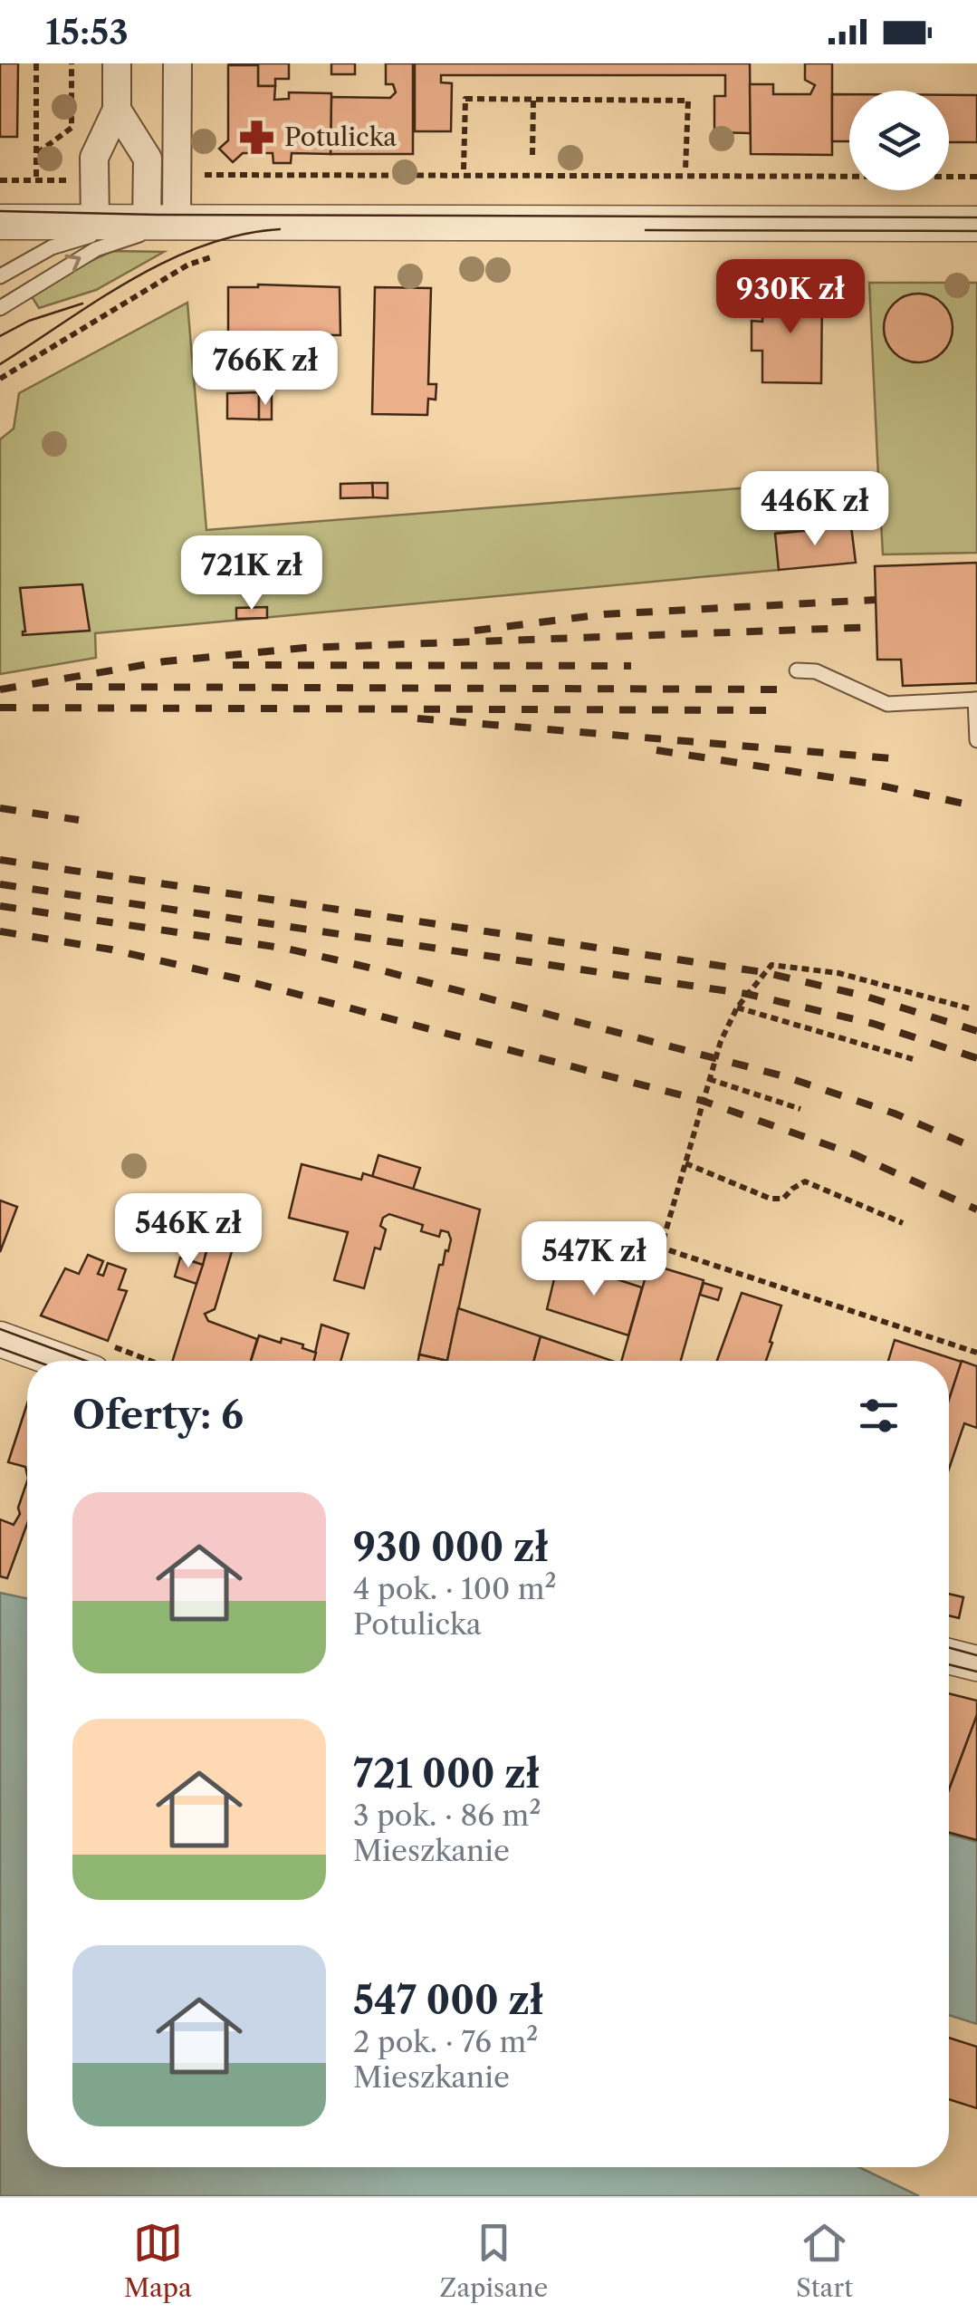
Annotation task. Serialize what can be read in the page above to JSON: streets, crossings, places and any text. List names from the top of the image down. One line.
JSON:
{"places":{"pharmacy":["Potulicka"]},"page":{"status":"15:53","price":["930K zł","766K zł","446K zł","721K zł","546K zł","547K zł"],"heading":"Oferty: 6","list":[{"name":"930 000 zł","note":"4 pok. · 100 m² · Potulicka"},{"name":"721 000 zł","note":"3 pok. · 86 m² · Mieszkanie"},{"name":"547 000 zł","note":"2 pok. · 76 m² · Mieszkanie"}],"tabs":["Mapa","Zapisane","Start"]}}
